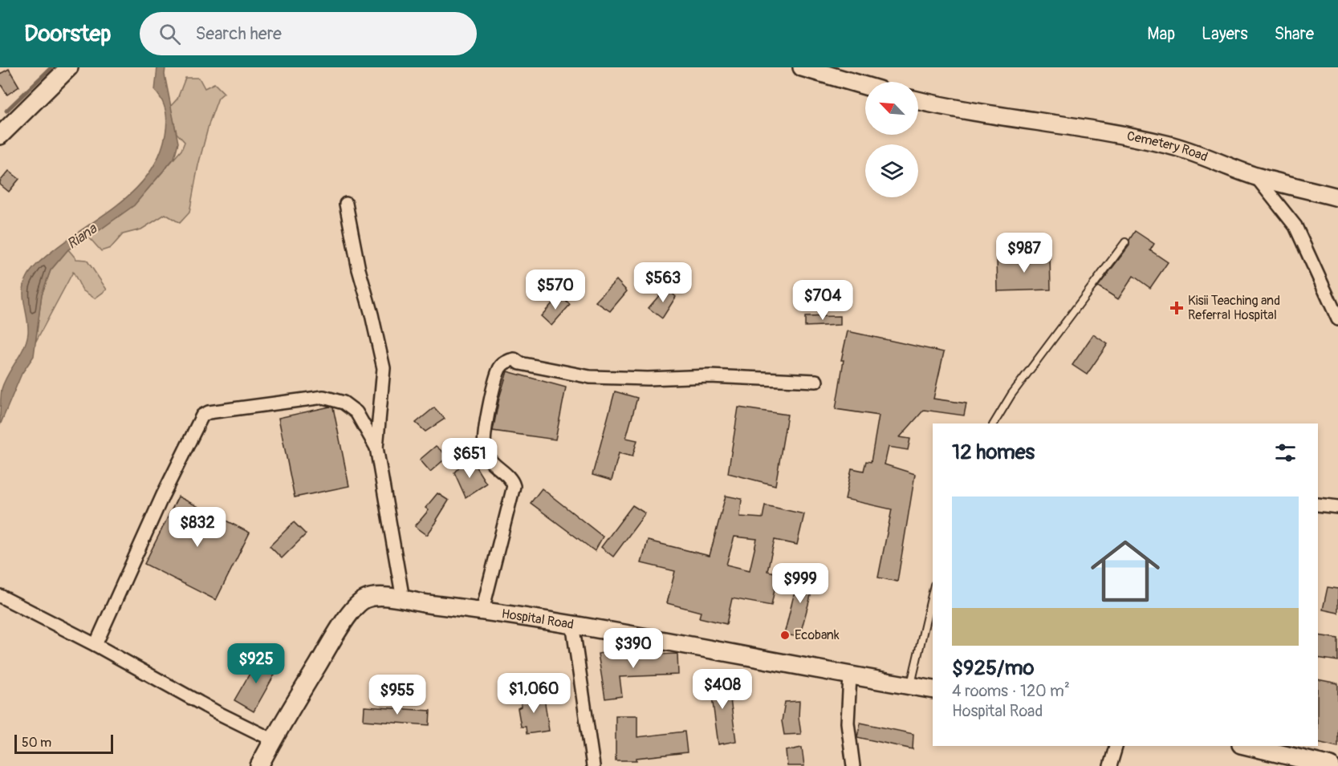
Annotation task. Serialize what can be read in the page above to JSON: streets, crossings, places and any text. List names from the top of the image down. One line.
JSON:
{"streets":{"street":["Cemetery Road","Hospital Road"]},"water":["Riana"],"places":{"health":["Kisii Teaching and Referral Hospital"],"other":["Ecobank"]},"scale_bar":"50 m","north":"top left","page":{"header":"Doorstep","search":"Search here","nav":["Map","Layers","Share"],"price":["$987","$563","$570","$704","$651","$832","$999","$390","$925","$408","$1,060","$955"],"heading":"12 homes","list":[{"name":"$925/mo","note":"4 rooms · 120 m² · Hospital Road"}],"scale":"50 m"}}
